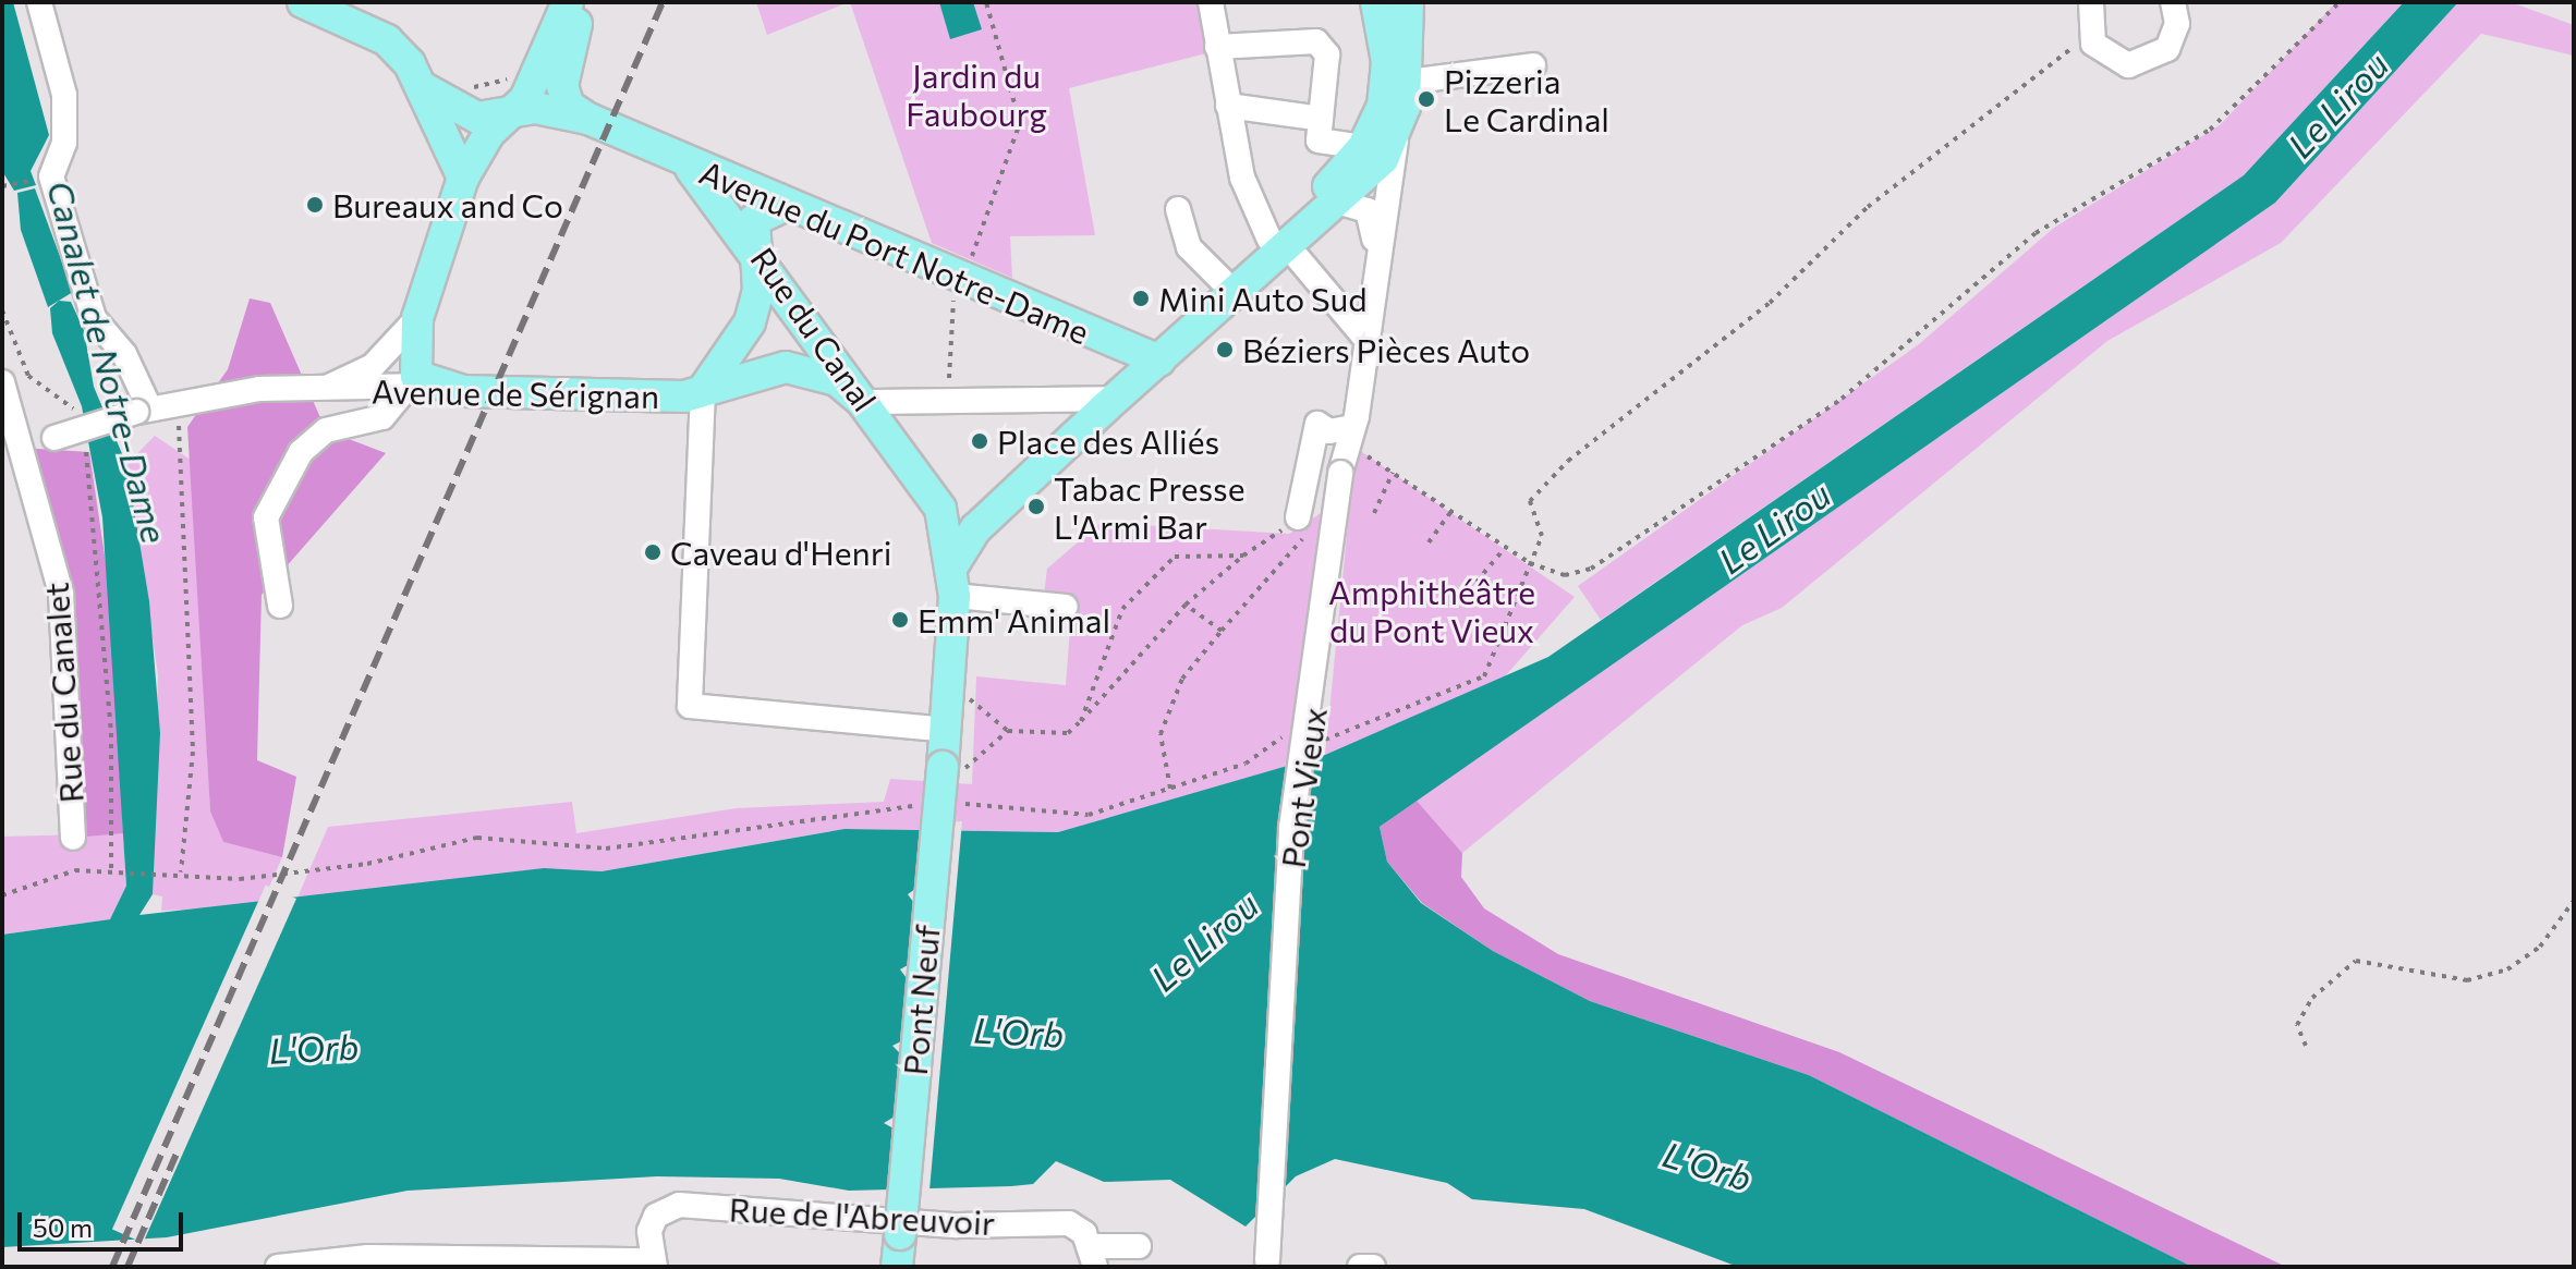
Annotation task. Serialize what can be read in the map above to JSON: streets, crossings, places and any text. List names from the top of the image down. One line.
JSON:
{"streets":{"main road":["Avenue du Port Notre-Dame","Rue du Canal","Avenue de Sérignan","Pont Neuf"],"street":["Rue du Canalet","Pont Vieux","Rue de l'Abreuvoir"]},"crossings":[["Avenue du Port Notre-Dame","Rue du Canal"],["Avenue du Port Notre-Dame","Avenue de Sérignan"],["Rue du Canal","Avenue de Sérignan"],["Rue du Canal","Pont Neuf"],["Avenue de Sérignan","Rue du Canalet"]],"water":["Le Lirou","Canalet de Notre-Dame","L'Orb"],"parks":["Jardin du Faubourg","Amphithéâtre du Pont Vieux"],"places":["Pizzeria Le Cardinal","Bureaux and Co","Mini Auto Sud","Béziers Pièces Auto","Place des Alliés","Tabac Presse L'Armi Bar","Caveau d'Henri","Emm' Animal"],"scale_bar":"50 m"}
